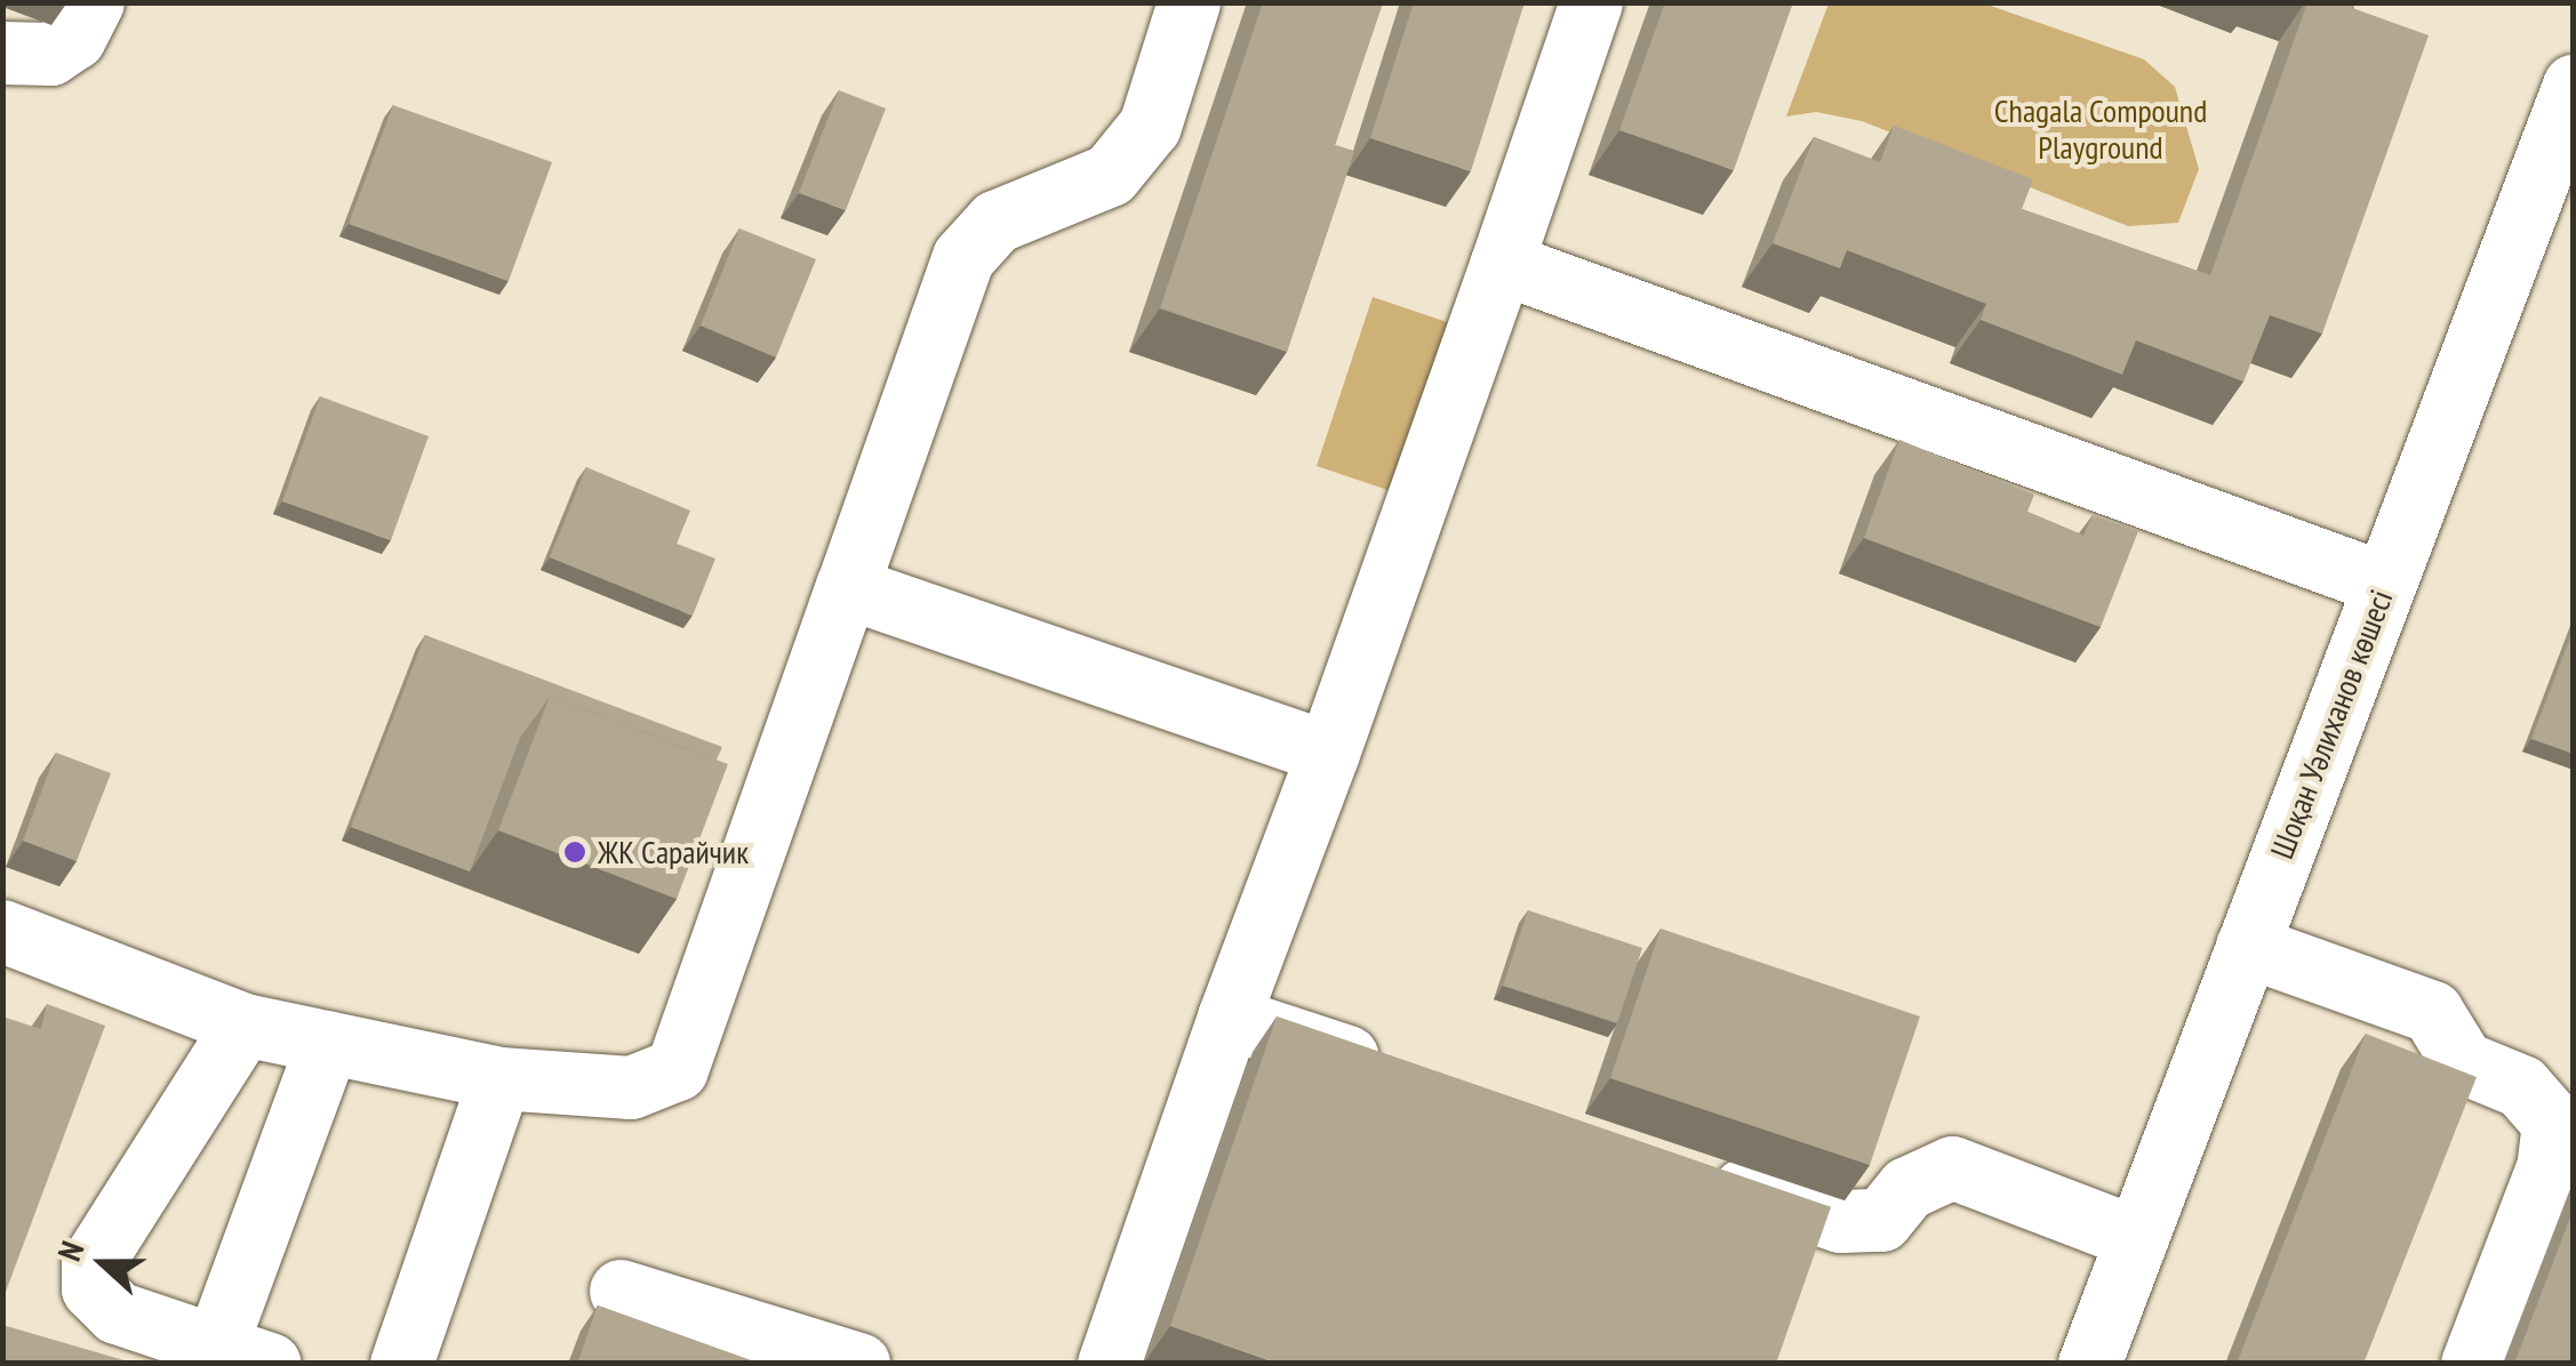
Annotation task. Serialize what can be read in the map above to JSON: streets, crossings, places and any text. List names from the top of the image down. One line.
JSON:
{"streets":{"street":["Шоқан Уәлиханов көшесі"]},"parks":["Chagala Compound Playground"],"places":["ЖК Сарайчик"],"north":"left"}
